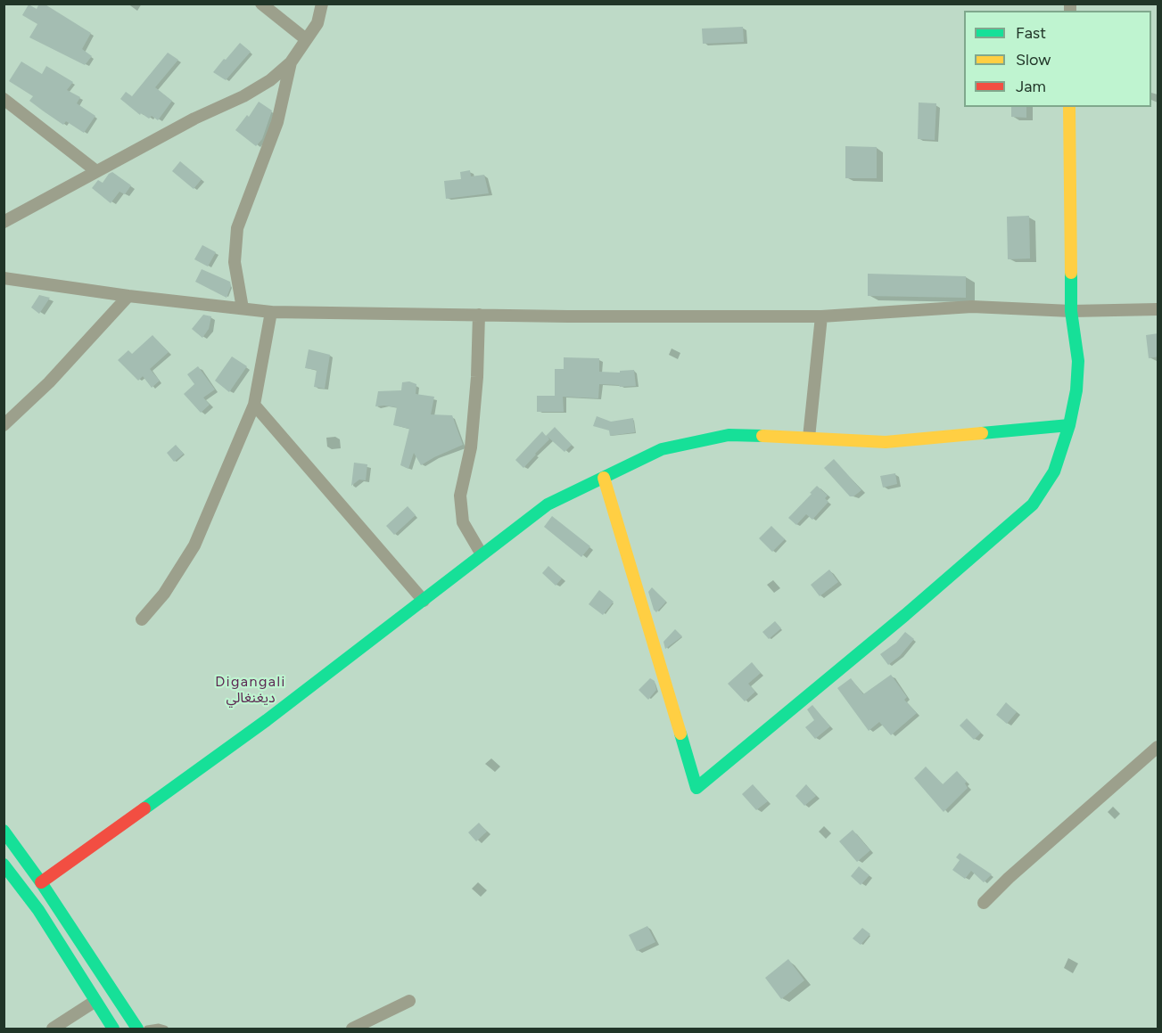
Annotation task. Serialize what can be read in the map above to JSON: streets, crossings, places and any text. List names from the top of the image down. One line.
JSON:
{"districts":["Digangali ديغنغالي"],"legend":["Fast","Slow","Jam"]}
